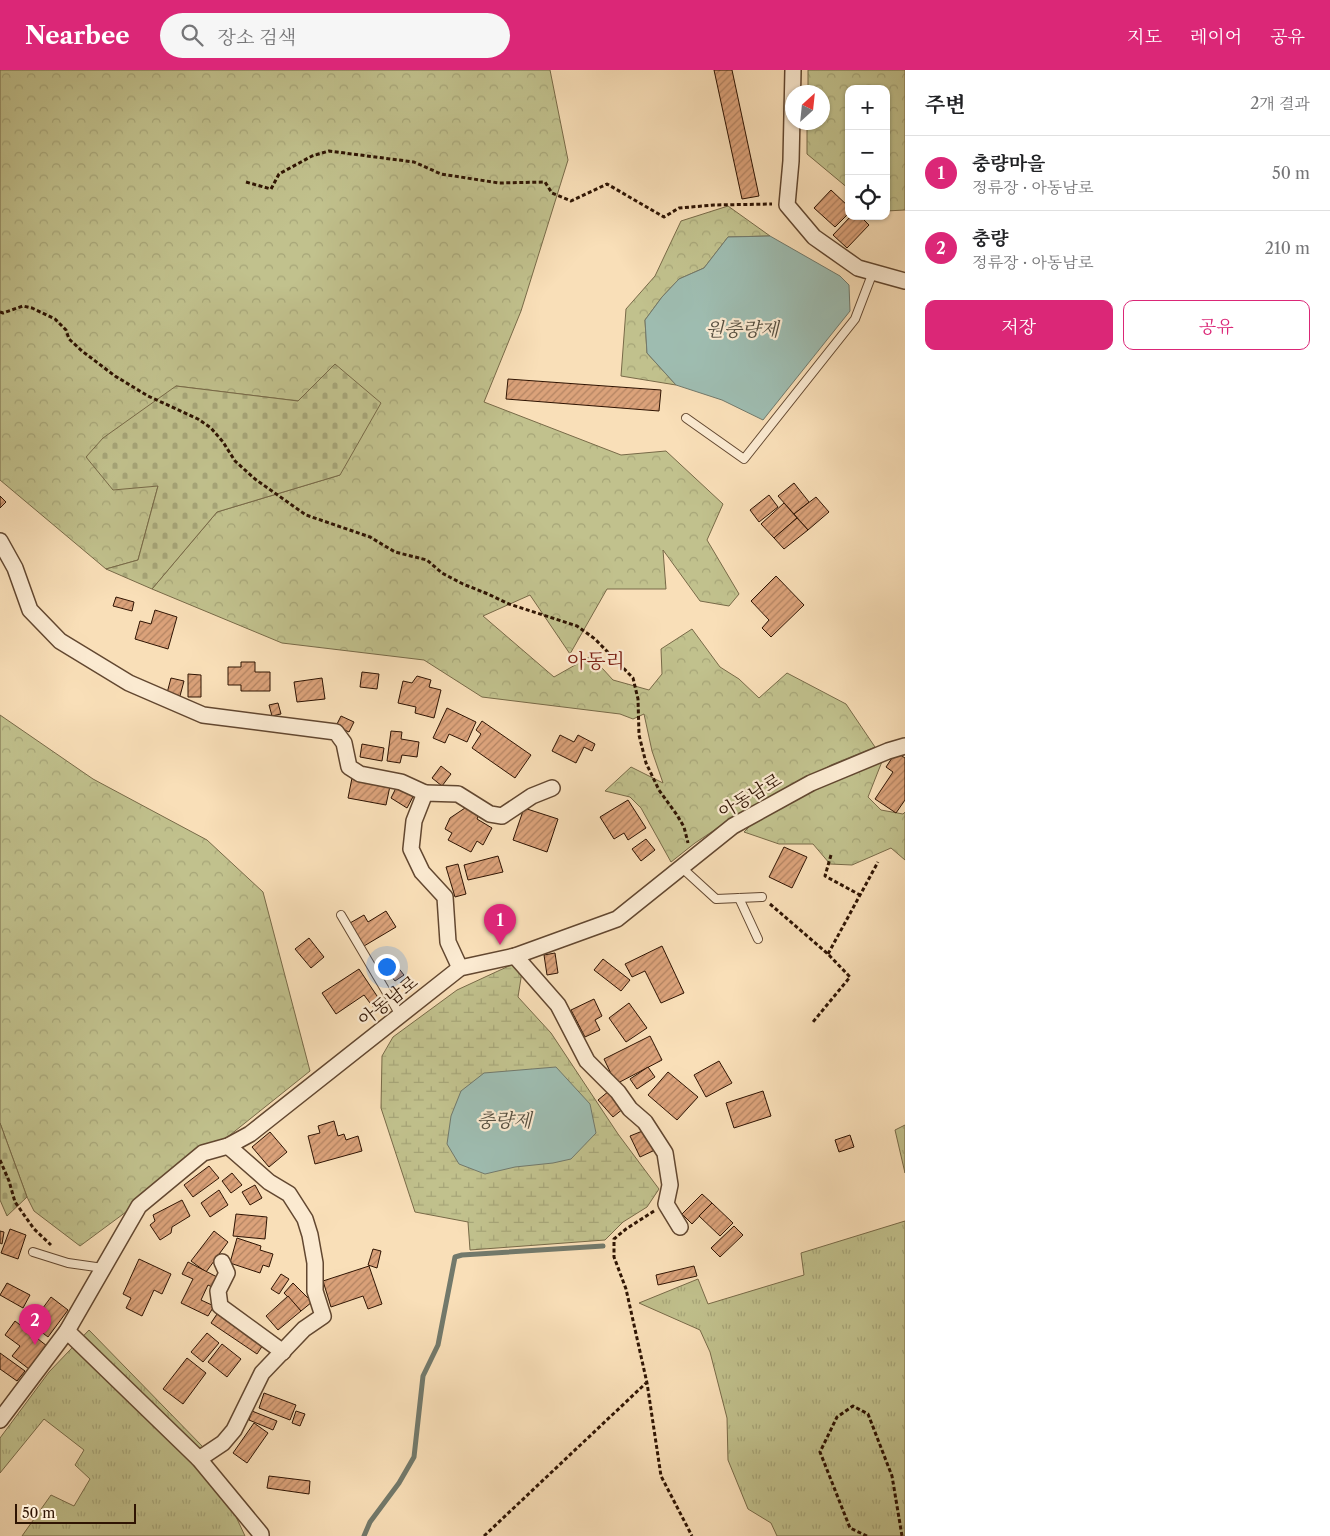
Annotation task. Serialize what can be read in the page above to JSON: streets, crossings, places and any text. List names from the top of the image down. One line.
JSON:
{"streets":{"street":["아동남로"]},"districts":["아동리"],"water":["원충량제","충량제"],"scale_bar":"50 m","north":"top right","page":{"header":"Nearbee","search":"장소 검색","nav":["지도","레이어","공유"],"heading":["주변","2개 결과"],"map_buttons":["+","−"],"list":[{"mark":"1","name":"충량마을","note":"정류장 · 아동남로","value":"50 m"},{"mark":"2","name":"충량","note":"정류장 · 아동남로","value":"210 m"}],"buttons":["저장","공유"],"pins":["1","2"],"scale":"50 m"}}
